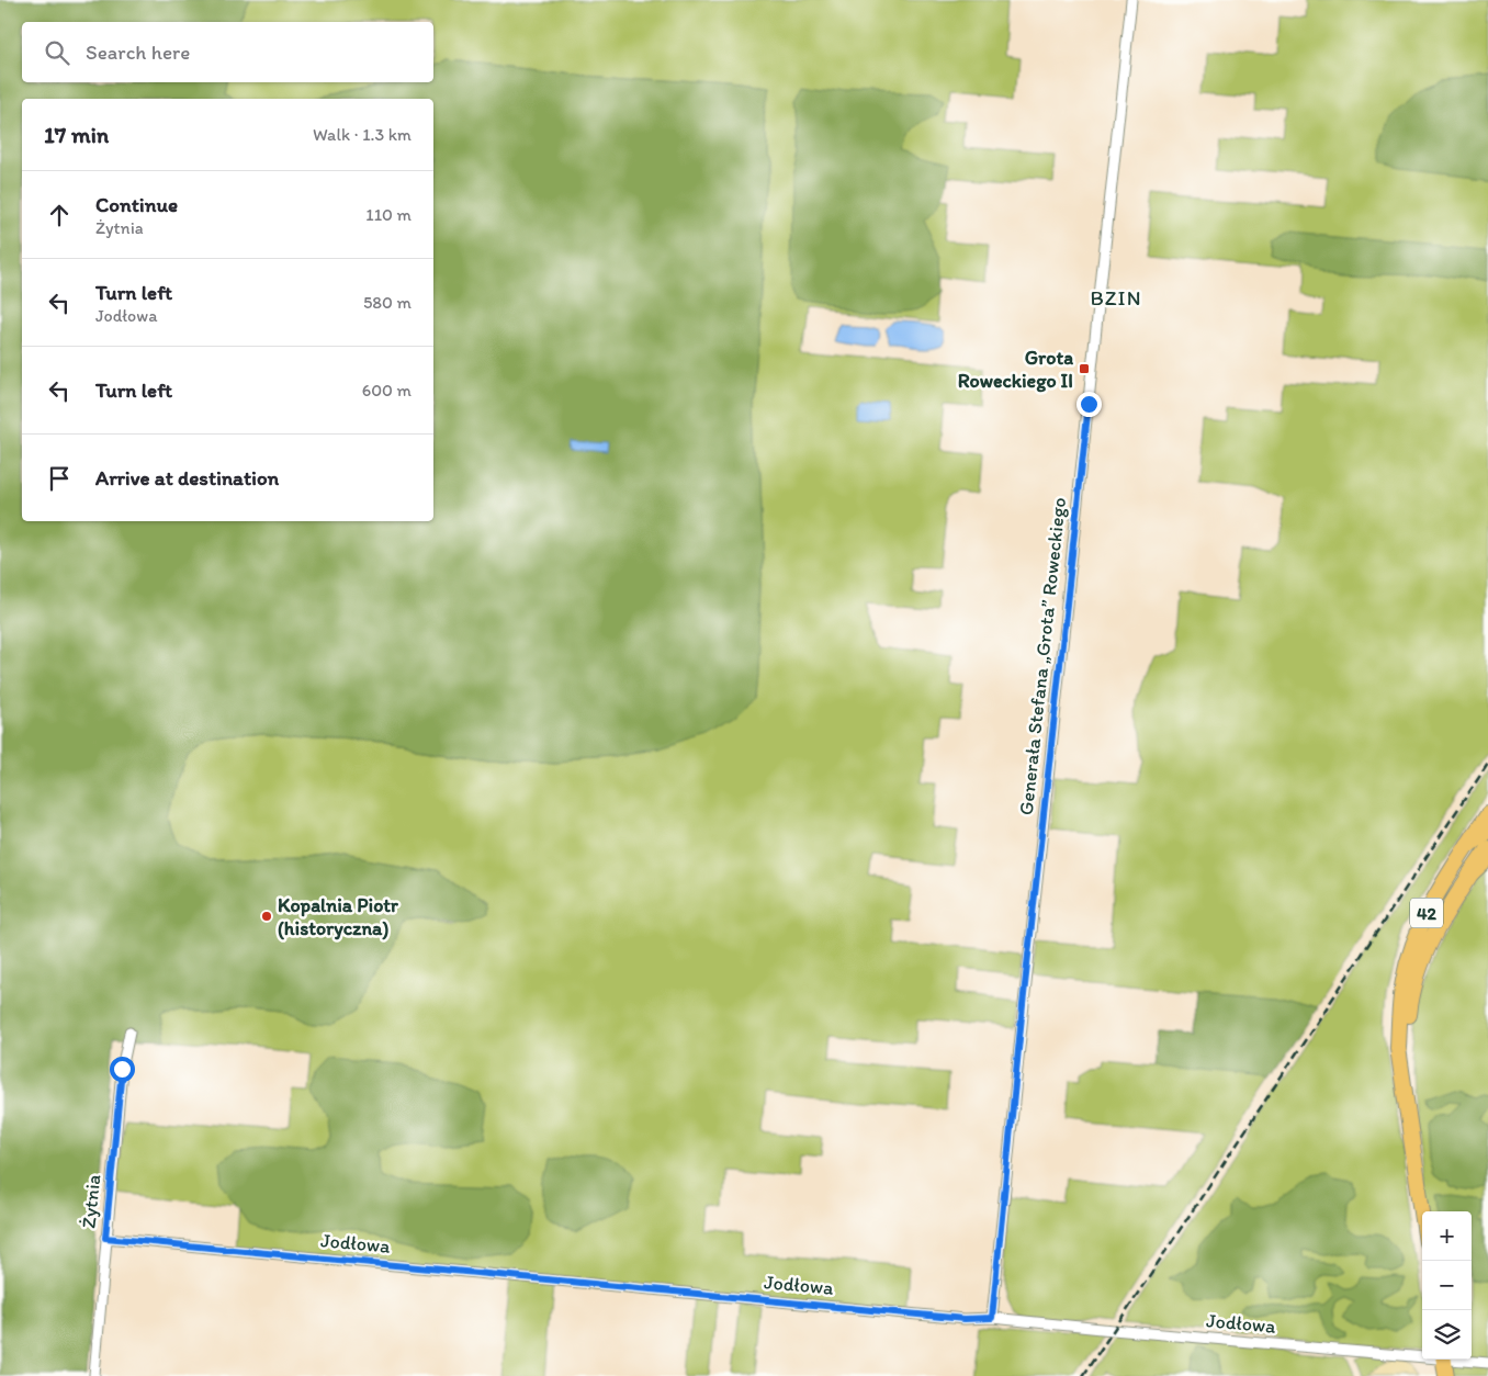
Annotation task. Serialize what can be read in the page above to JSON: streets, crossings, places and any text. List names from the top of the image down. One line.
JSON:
{"streets":{"main road":["42"],"street":["Generała Stefana „Grota” Roweckiego","Żytnia","Jodłowa"]},"crossings":[["Generała Stefana „Grota” Roweckiego","Jodłowa"],["Żytnia","Jodłowa"]],"districts":["BZIN"],"places":{"transit":["Grota Roweckiego II"],"other":["Kopalnia Piotr (historyczna)"]},"page":{"search":"Search here","heading":["17 min","Walk · 1.3 km"],"list":[["Continue","Żytnia","110 m"],["Turn left","Jodłowa","580 m"],["Turn left","600 m"],"Arrive at destination"],"map_buttons":["+","−"]}}
